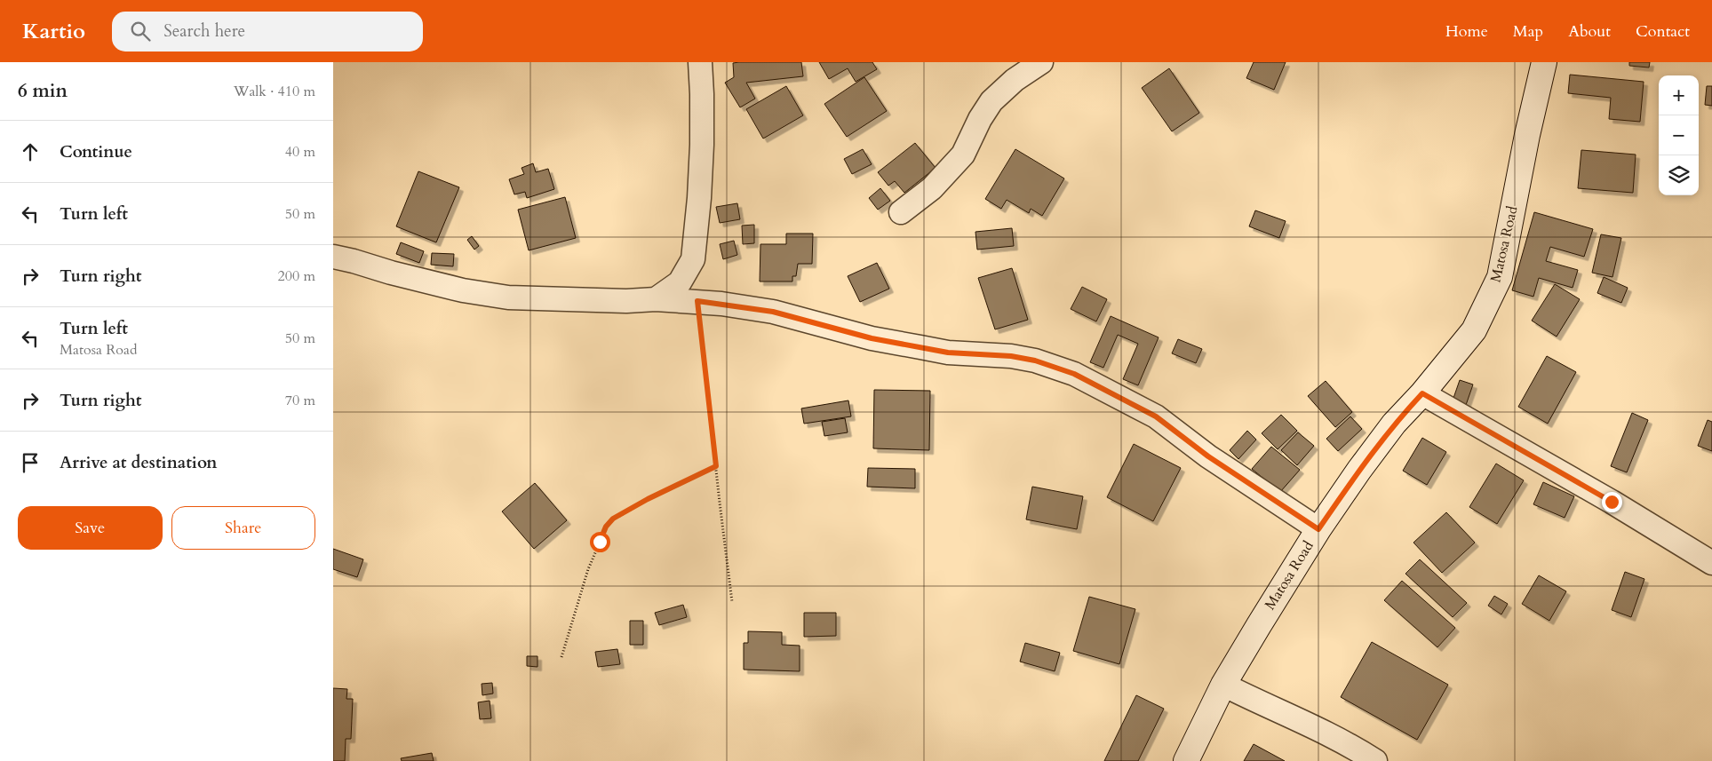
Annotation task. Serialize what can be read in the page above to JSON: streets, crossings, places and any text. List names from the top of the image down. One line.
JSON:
{"streets":{"street":["Matosa Road"]},"page":{"header":"Kartio","search":"Search here","nav":["Home","Map","About","Contact"],"heading":["6 min","Walk · 410 m"],"map_buttons":["+","−"],"list":[["Continue","40 m"],["Turn left","50 m"],["Turn right","200 m"],["Turn left","Matosa Road","50 m"],["Turn right","70 m"],"Arrive at destination"],"buttons":["Save","Share"]}}
